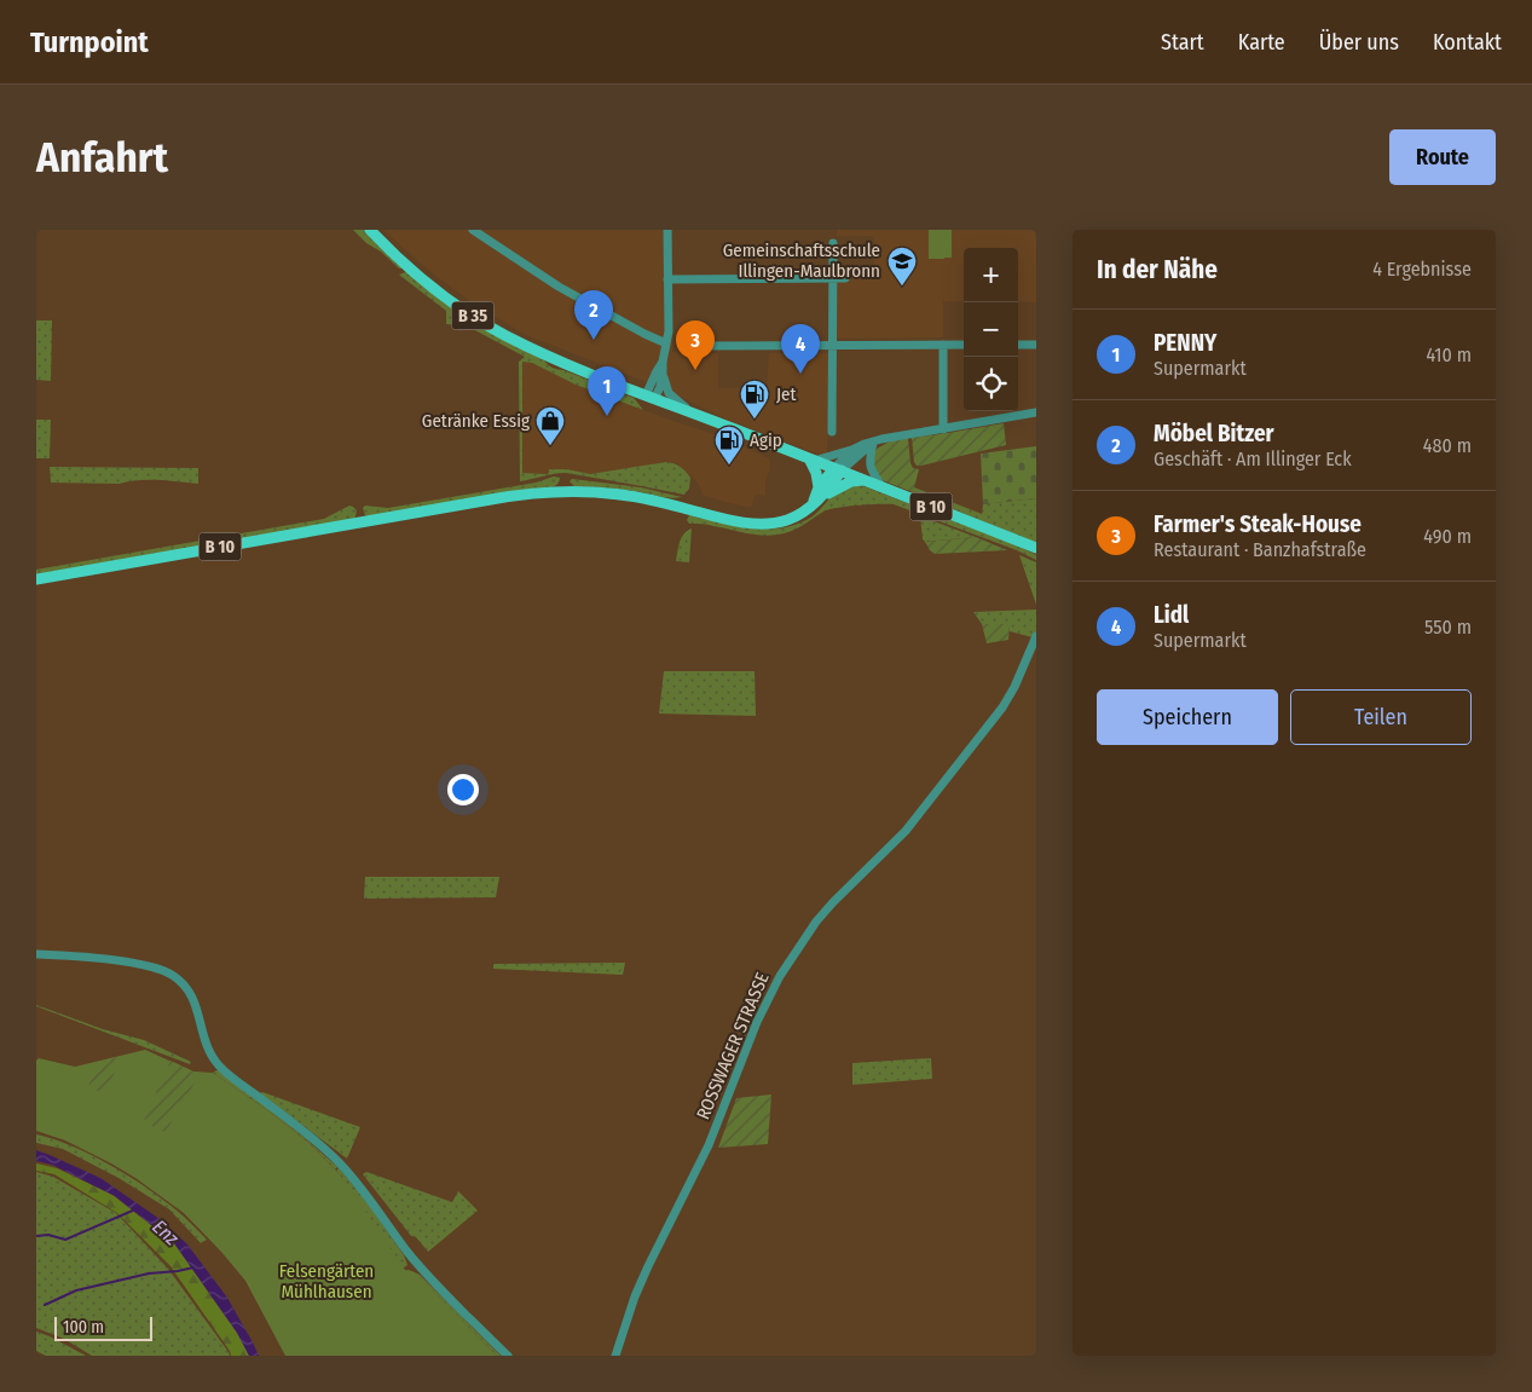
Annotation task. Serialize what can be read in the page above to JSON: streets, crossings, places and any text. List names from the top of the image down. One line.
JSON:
{"streets":{"main road":["B 35","B 10"],"street":["ROSSWAGER STRASSE"]},"crossings":[["B 35","B 10"]],"water":["Enz"],"parks":["Felsengärten Mühlhausen"],"places":{"school or university":["Gemeinschaftsschule Illingen-Maulbronn"],"fuel station":["Jet","Agip"],"shop":["Getränke Essig"]},"scale_bar":"100 m","page":{"header":"Turnpoint","nav":["Start","Karte","Über uns","Kontakt"],"buttons":["Route",["Speichern","Teilen"]],"title":"Anfahrt","heading":["In der Nähe","4 Ergebnisse"],"map_buttons":["+","−"],"pins":["2","3","4","1"],"list":[{"mark":"1","name":"PENNY","note":"Supermarkt","value":"410 m"},{"mark":"2","name":"Möbel Bitzer","note":"Geschäft · Am Illinger Eck","value":"480 m"},{"mark":"3","name":"Farmer's Steak-House","note":"Restaurant · Banzhafstraße","value":"490 m"},{"mark":"4","name":"Lidl","note":"Supermarkt","value":"550 m"}],"scale":"100 m"}}
